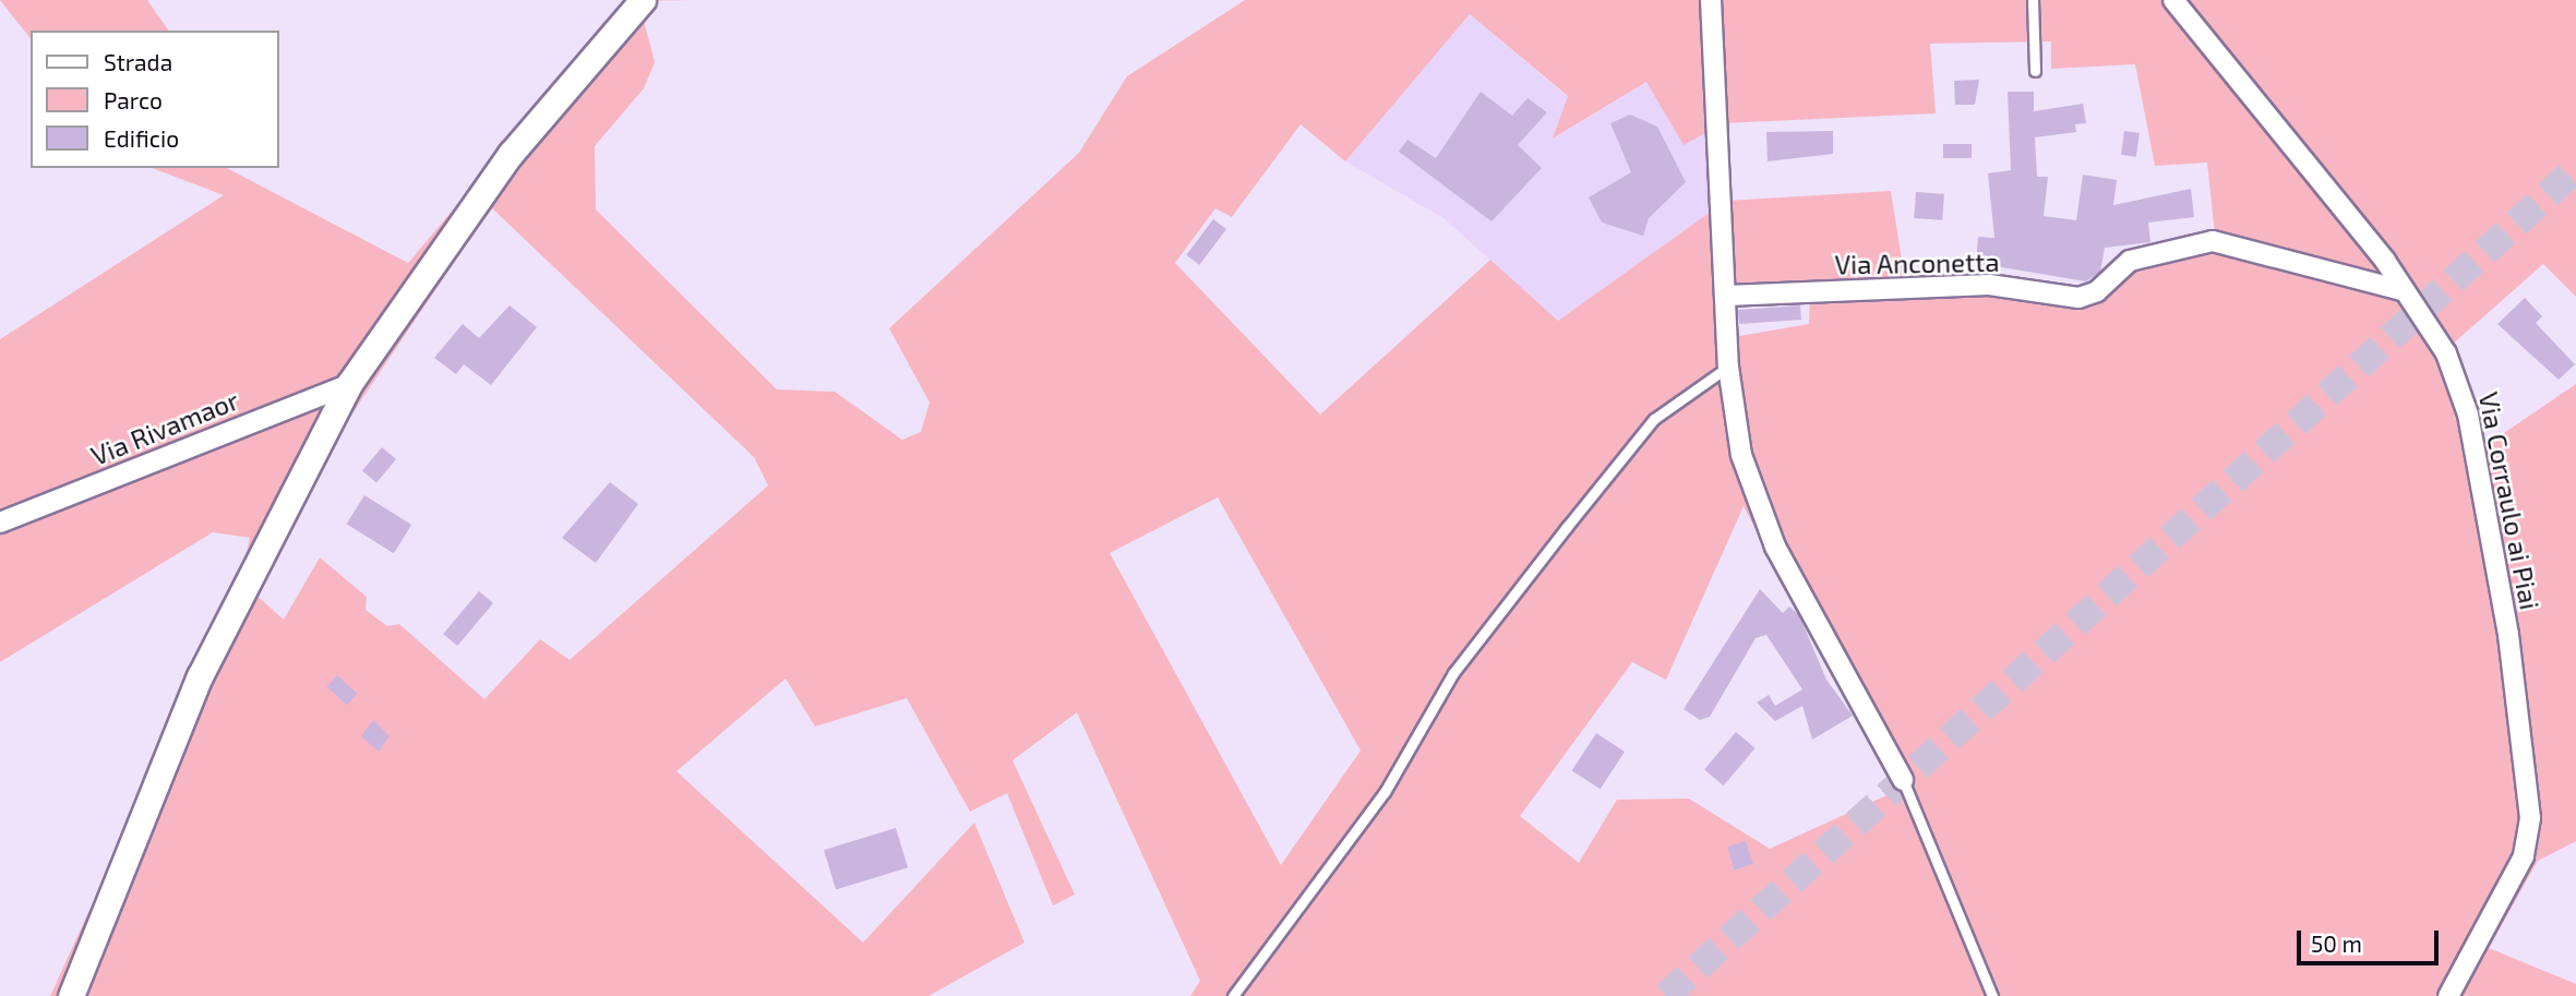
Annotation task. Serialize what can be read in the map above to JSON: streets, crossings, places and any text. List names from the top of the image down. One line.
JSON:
{"streets":{"street":["Via Anconetta","Via Rivamaor","Via Corraulo ai Piai"]},"crossings":[["Via Anconetta","Via Corraulo ai Piai"]],"legend":["Strada","Parco","Edificio"],"scale_bar":"50 m"}
